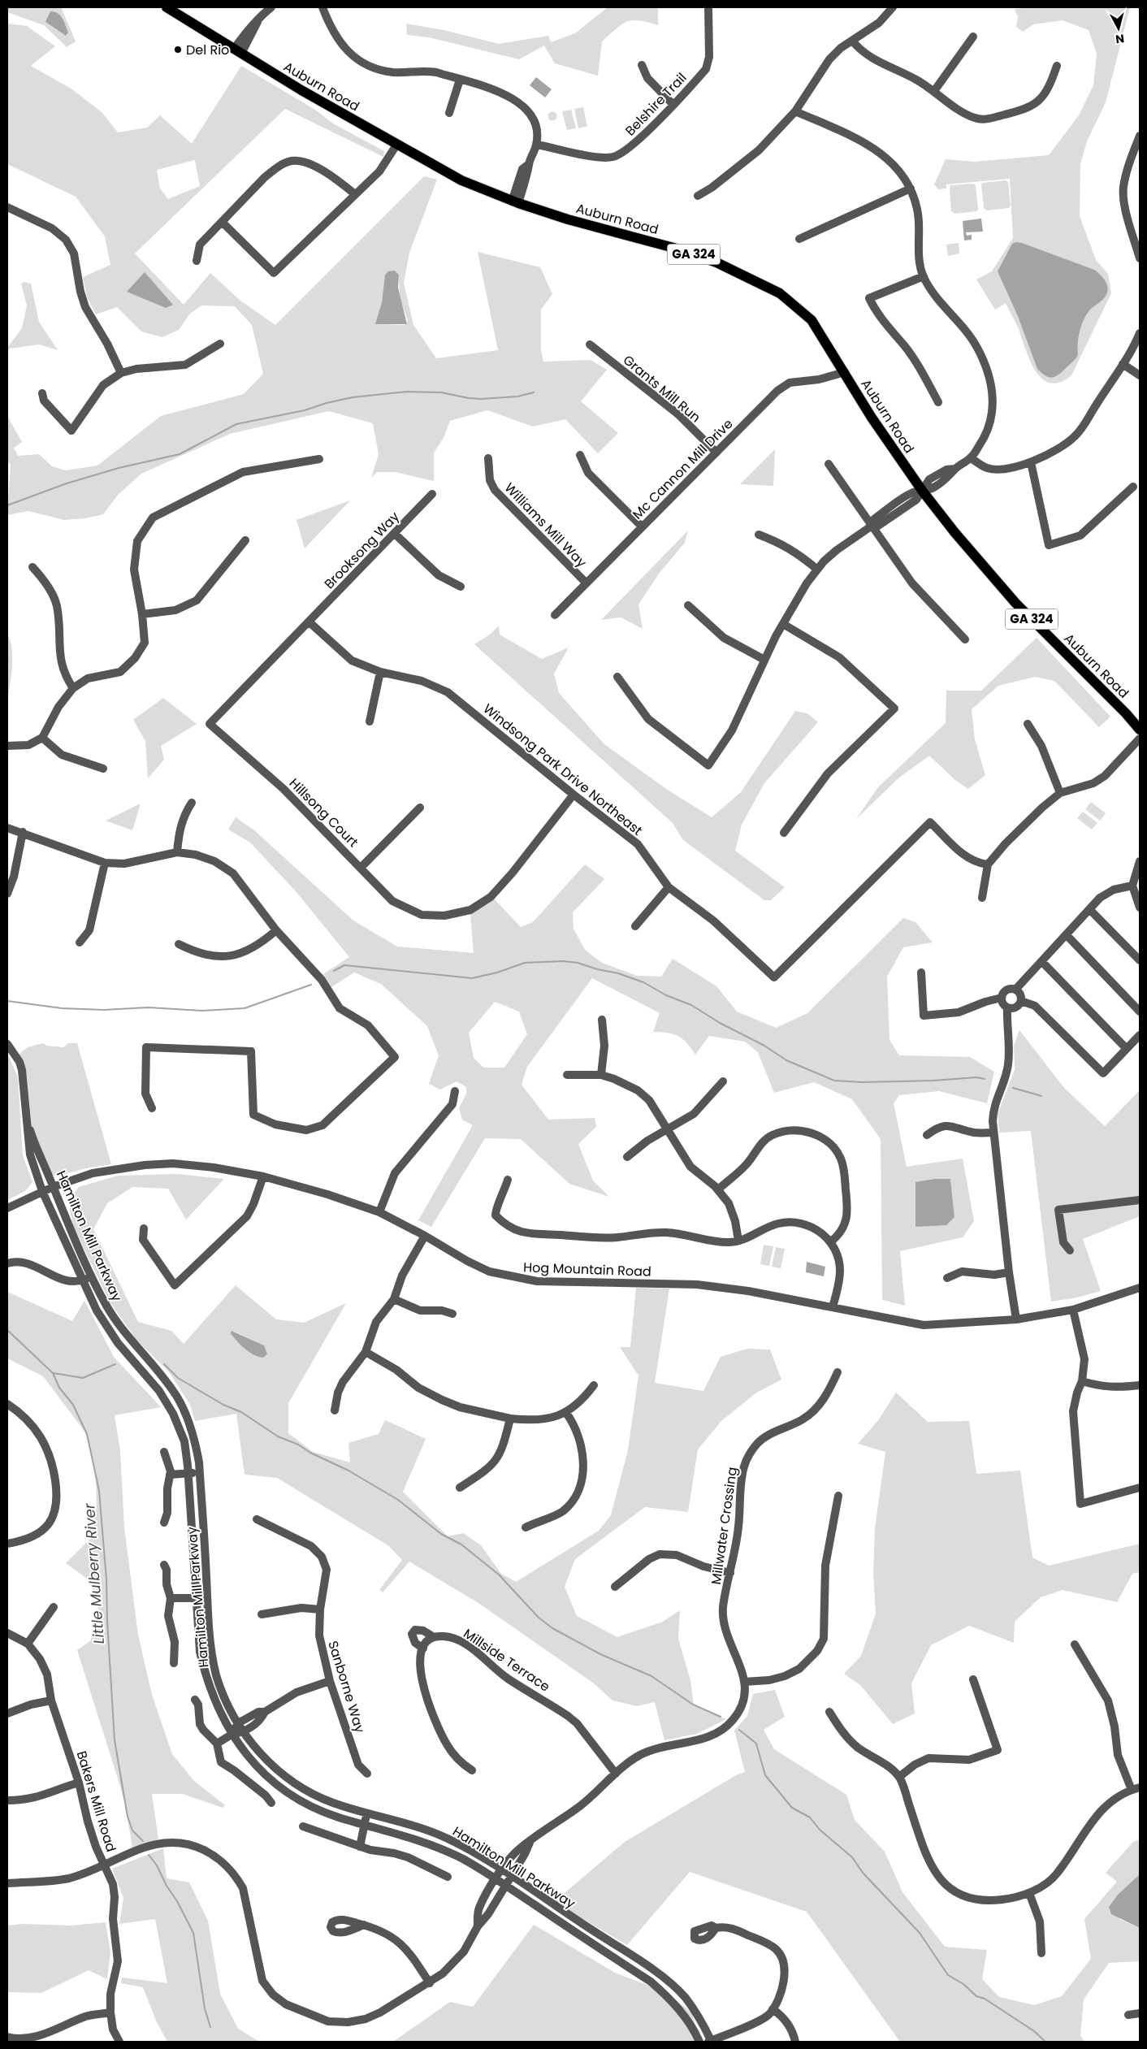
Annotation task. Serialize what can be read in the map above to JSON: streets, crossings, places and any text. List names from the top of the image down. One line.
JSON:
{"streets":{"main road":["Auburn Road","GA 324"],"street":["Belshire Trail","Grants Mill Run","Mc Cannon Mill Drive","Williams Mill Way","Brooksong Way","Windsong Park Drive Northeast","Hillsong Court","Hamilton Mill Parkway","Hog Mountain Road","Millwater Crossing","Millside Terrace","Sanborne Way","Bakers Mill Road"]},"crossings":[["Auburn Road","Mc Cannon Mill Drive"],["Grants Mill Run","Mc Cannon Mill Drive"],["Mc Cannon Mill Drive","Williams Mill Way"],["Brooksong Way","Windsong Park Drive Northeast"],["Brooksong Way","Hillsong Court"],["Windsong Park Drive Northeast","Hillsong Court"],["Hamilton Mill Parkway","Hog Mountain Road"],["Hamilton Mill Parkway","Millwater Crossing"],["Millwater Crossing","Millside Terrace"],["Millwater Crossing","Bakers Mill Road"]],"water":["Little Mulberry River"],"places":["Del Rio"],"north":"bottom"}
